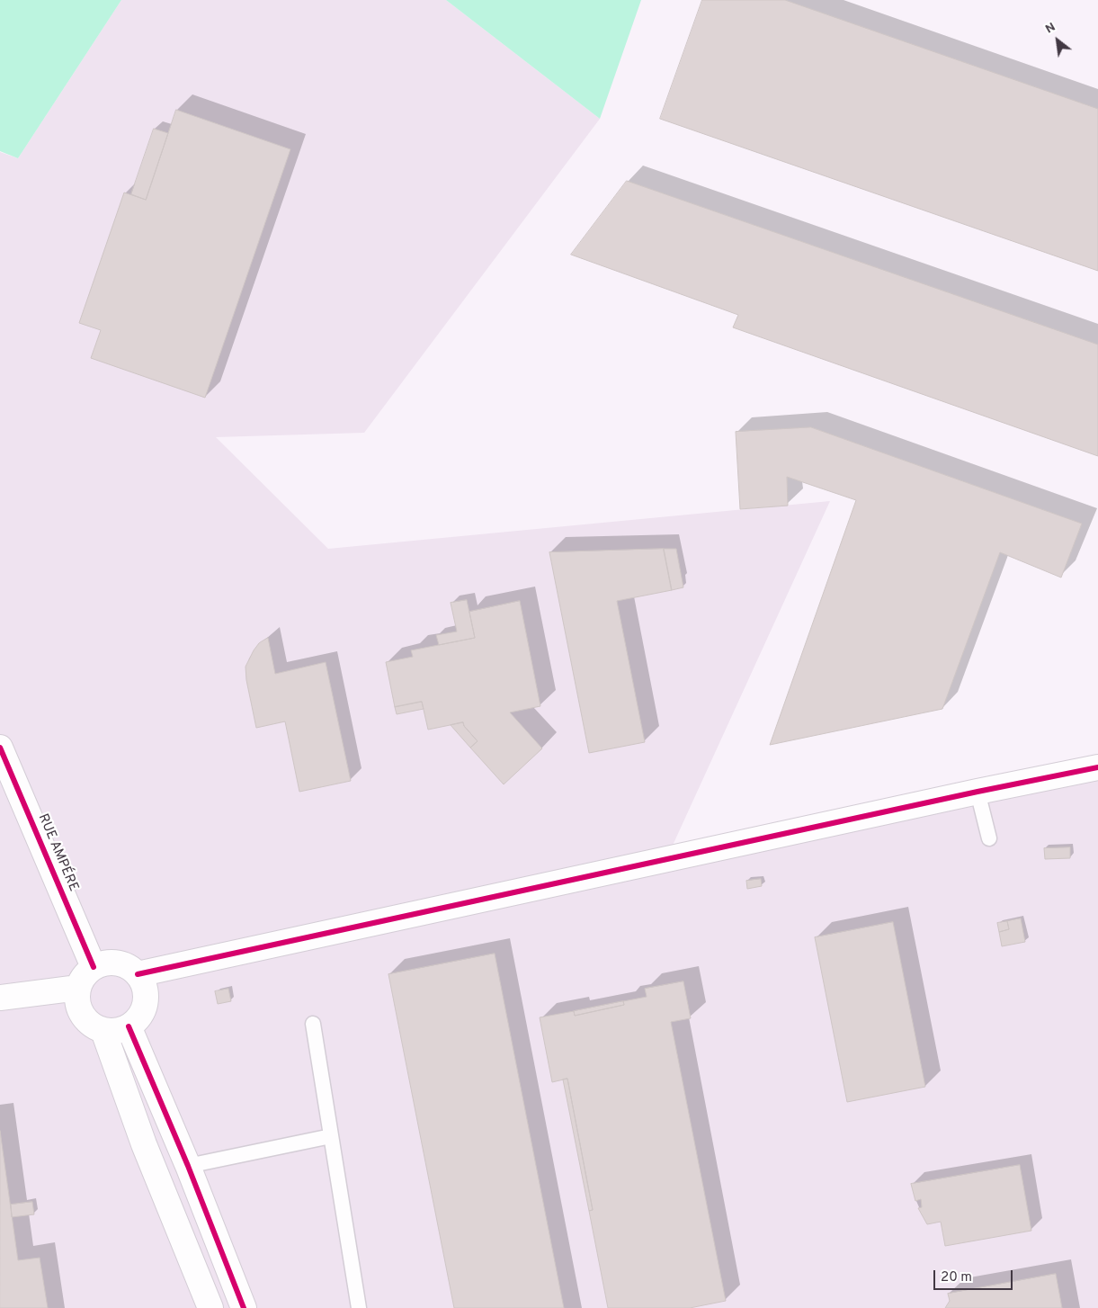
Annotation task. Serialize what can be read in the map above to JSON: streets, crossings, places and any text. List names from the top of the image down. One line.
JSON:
{"streets":{"street":["RUE AMPÉRE"]},"scale_bar":"20 m","north":"top left"}
